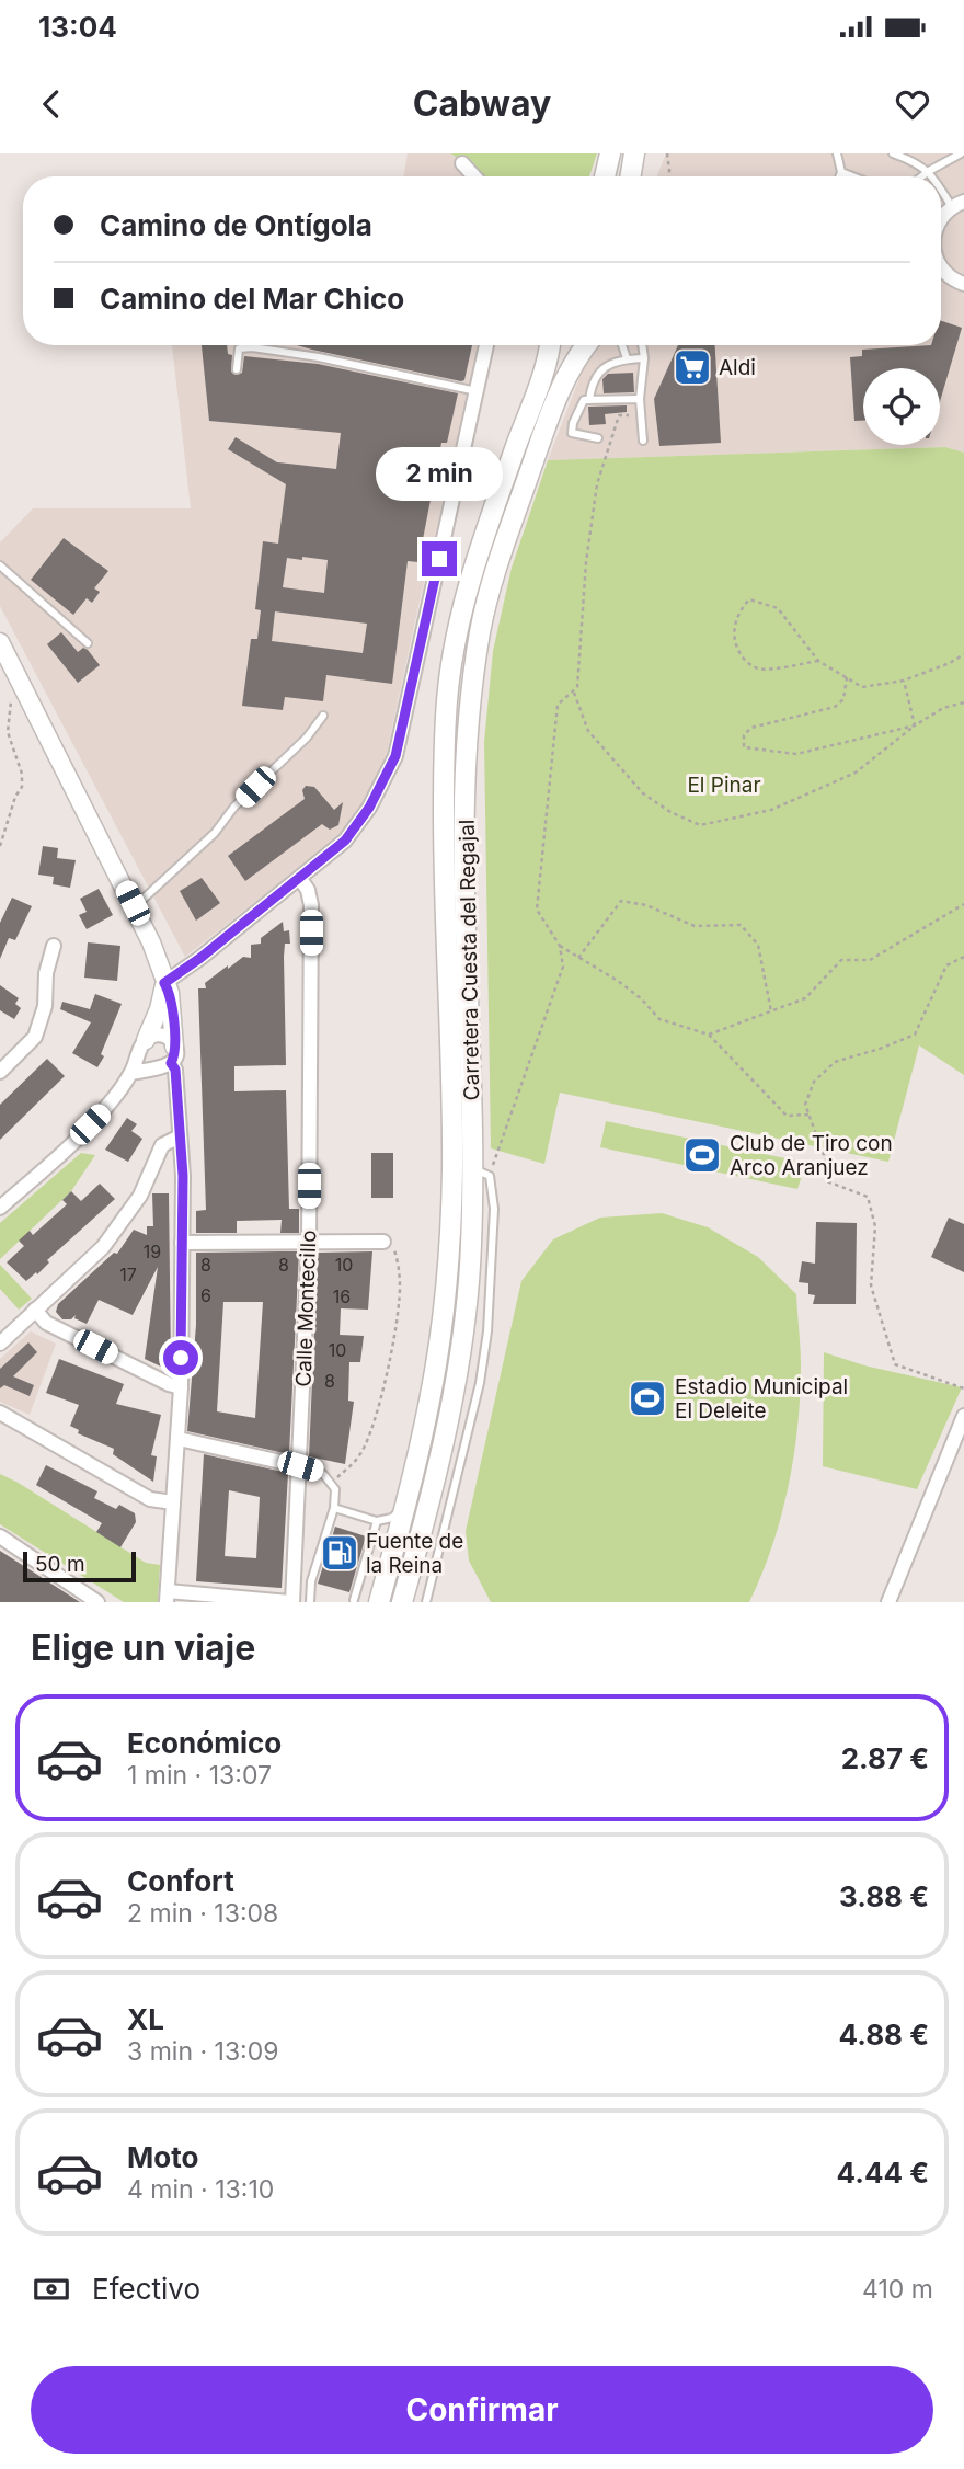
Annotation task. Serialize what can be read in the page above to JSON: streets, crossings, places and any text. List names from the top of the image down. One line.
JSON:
{"streets":{"main road":["Carretera Cuesta del Regajal"],"street":["Calle Montecillo"]},"parks":["El Pinar"],"places":{"supermarket":["Aldi"],"sports":["Club de Tiro con Arco Aranjuez","Estadio Municipal El Deleite"],"fuel station":["Fuente de la Reina"]},"house_numbers":["19","8","8","10","17","6","16","10","8"],"scale_bar":"50 m","page":{"status":"13:04","header":"Cabway","banner":["Camino de Ontígola","Camino del Mar Chico"],"bubble":"2 min","scale":"50 m","heading":"Elige un viaje","list":[{"name":"Económico","note":"1 min · 13:07","value":"2.87 €"},{"name":"Confort","note":"2 min · 13:08","value":"3.88 €"},{"name":"XL","note":"3 min · 13:09","value":"4.88 €"},{"name":"Moto","note":"4 min · 13:10","value":"4.44 €"}],"pay":["Efectivo","410 m"],"buttons":"Confirmar"}}
